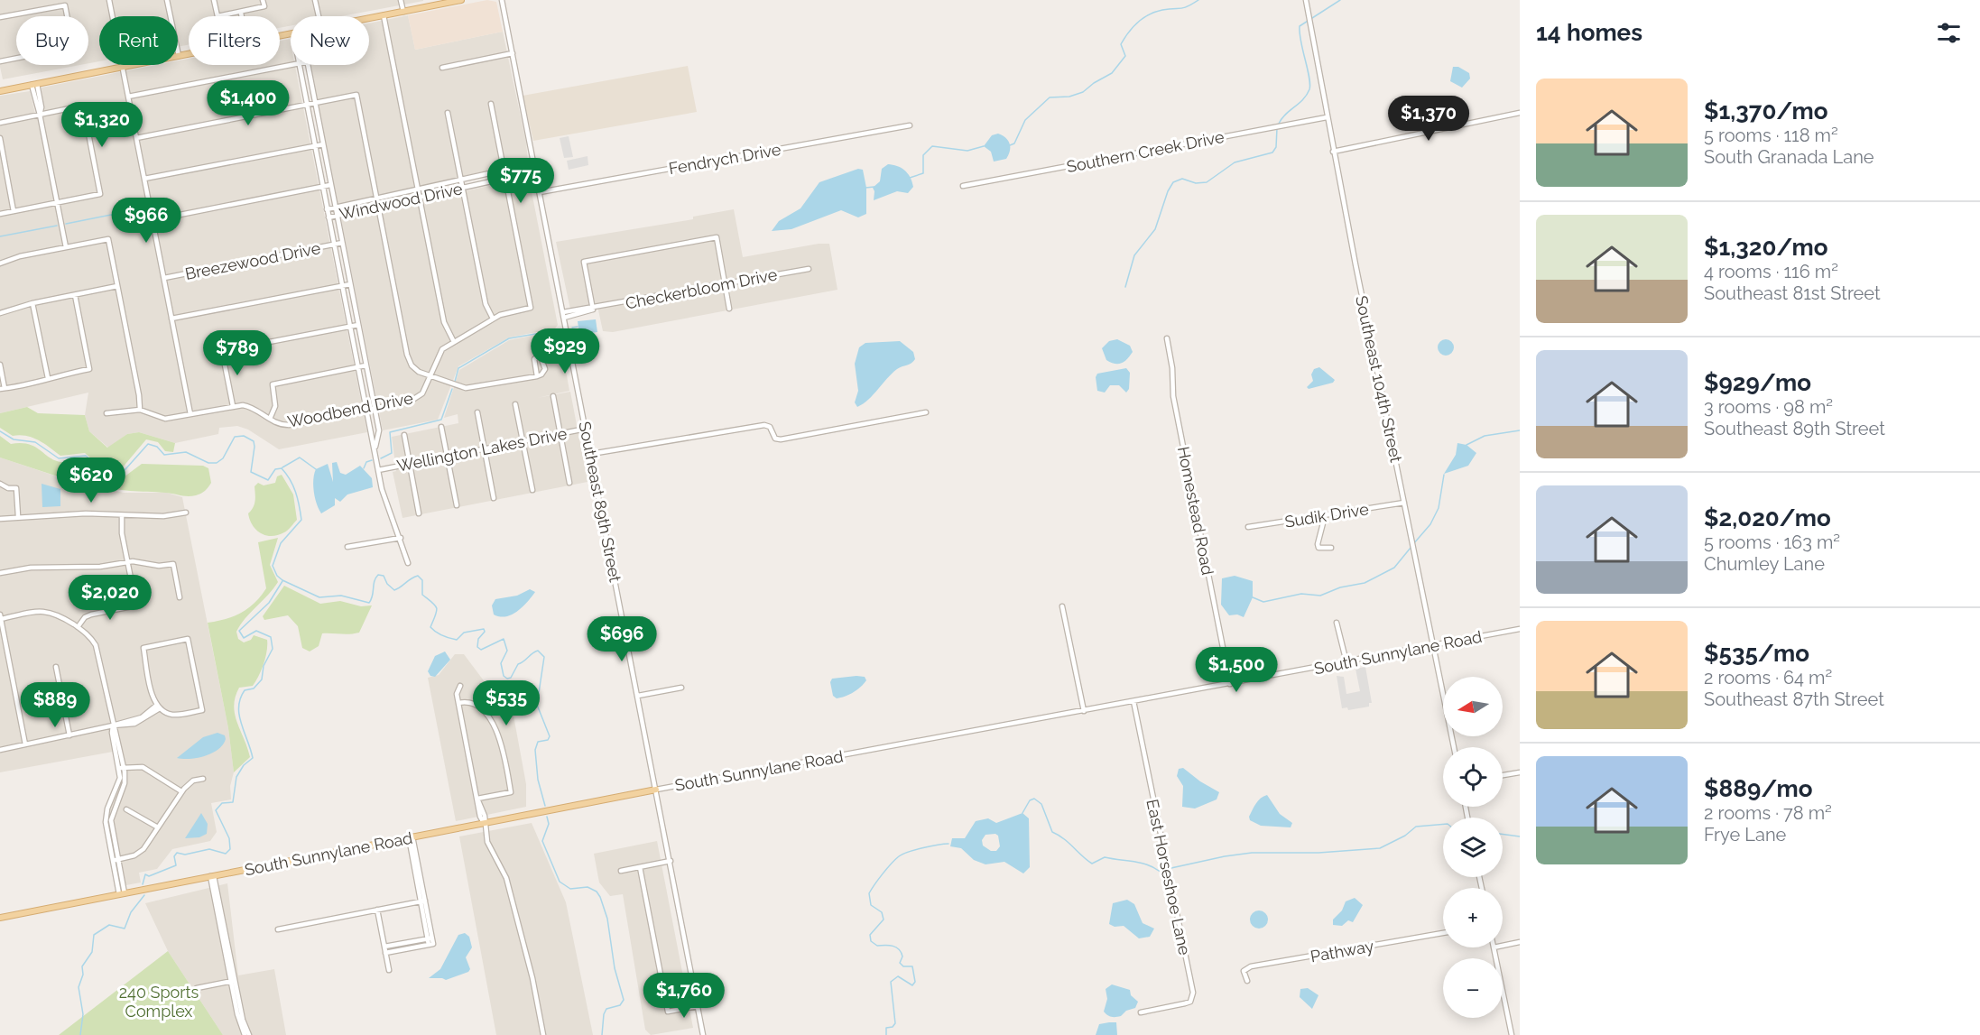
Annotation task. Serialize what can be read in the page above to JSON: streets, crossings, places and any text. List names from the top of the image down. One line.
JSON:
{"streets":{"main road":["South Sunnylane Road"],"street":["Southern Creek Drive","Fendrych Drive","Windwood Drive","Breezewood Drive","Checkerbloom Drive","Southeast 104th Street","Woodbend Drive","Wellington Lakes Drive","Southeast 89th Street","Homestead Road","Sudik Drive","East Horseshoe Lane","Pathway"]},"crossings":[["Southern Creek Drive","Southeast 104th Street"],["Fendrych Drive","Southeast 89th Street"],["Windwood Drive","Woodbend Drive"],["Windwood Drive","Southeast 89th Street"],["Checkerbloom Drive","Southeast 89th Street"],["Southeast 104th Street","Sudik Drive"],["Southeast 104th Street","South Sunnylane Road"],["Wellington Lakes Drive","Southeast 89th Street"],["Southeast 89th Street","South Sunnylane Road"],["Homestead Road","South Sunnylane Road"],["South Sunnylane Road","East Horseshoe Lane"]],"parks":["240 Sports Complex"],"north":"left","page":{"heading":"14 homes","chip":["Buy","Rent","Filters","New"],"list":[{"name":"$1,370/mo","note":"5 rooms · 118 m² · South Granada Lane"},{"name":"$1,320/mo","note":"4 rooms · 116 m² · Southeast 81st Street"},{"name":"$929/mo","note":"3 rooms · 98 m² · Southeast 89th Street"},{"name":"$2,020/mo","note":"5 rooms · 163 m² · Chumley Lane"},{"name":"$535/mo","note":"2 rooms · 64 m² · Southeast 87th Street"},{"name":"$889/mo","note":"2 rooms · 78 m² · Frye Lane"}],"price":["$1,400","$1,370","$1,320","$775","$966","$929","$789","$620","$2,020","$696","$1,500","$535","$889","$1,760"],"map_buttons":["+","−"]}}
